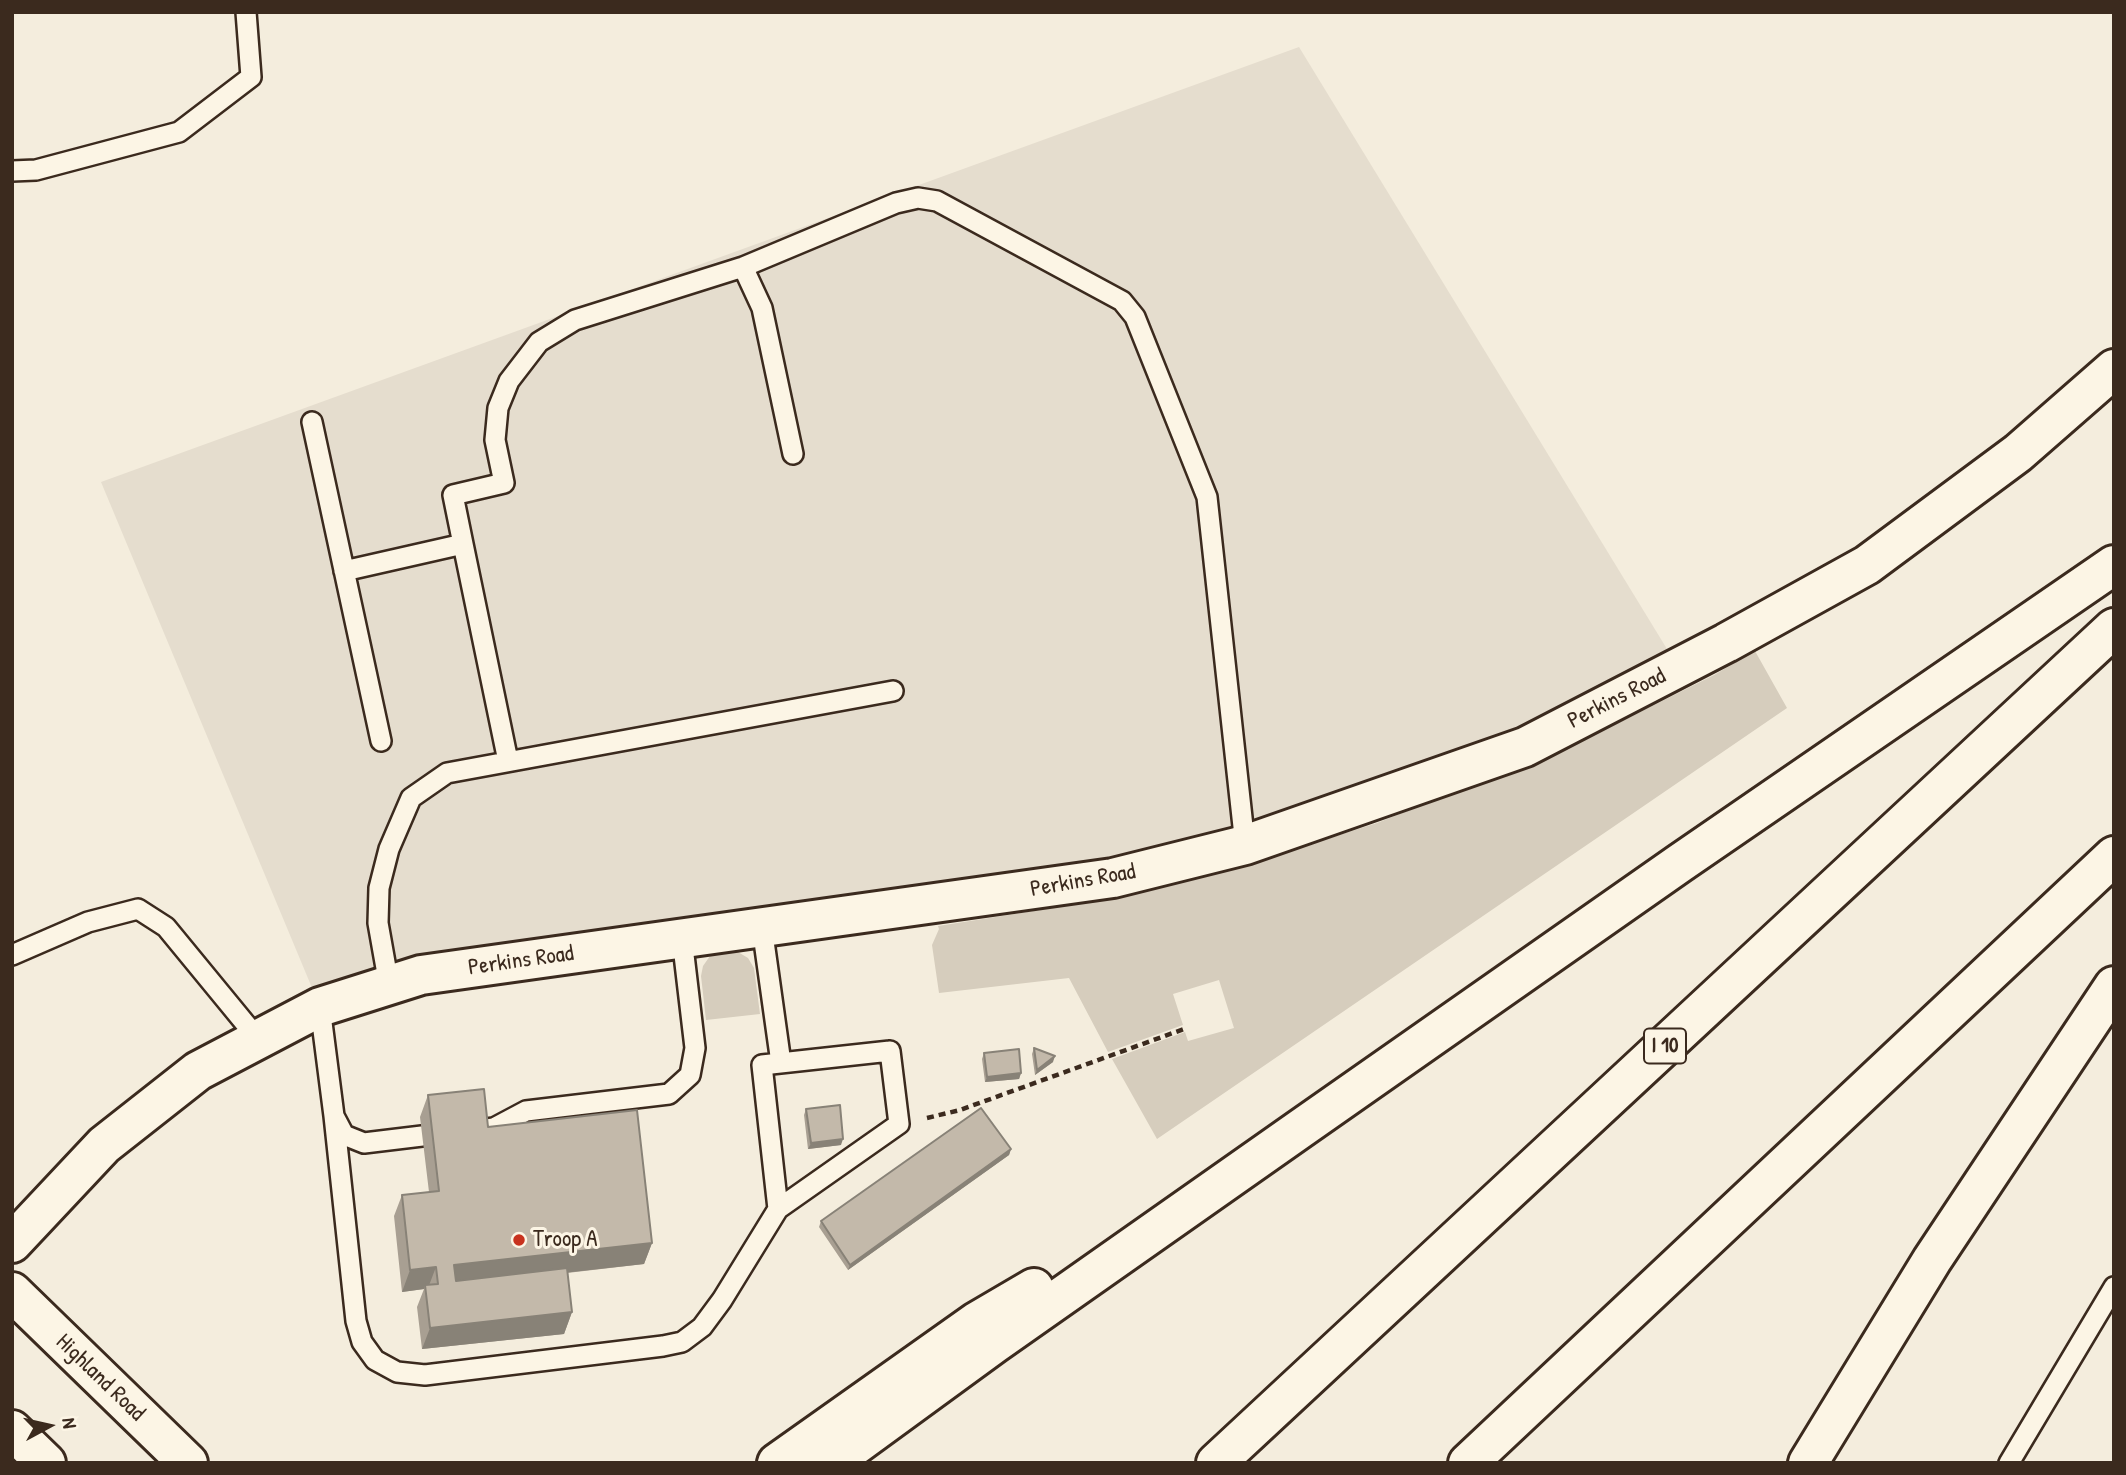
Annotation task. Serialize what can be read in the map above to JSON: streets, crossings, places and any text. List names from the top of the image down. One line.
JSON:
{"streets":{"main road":["Perkins Road","I 10","Highland Road"]},"places":["Troop A"],"north":"right"}
